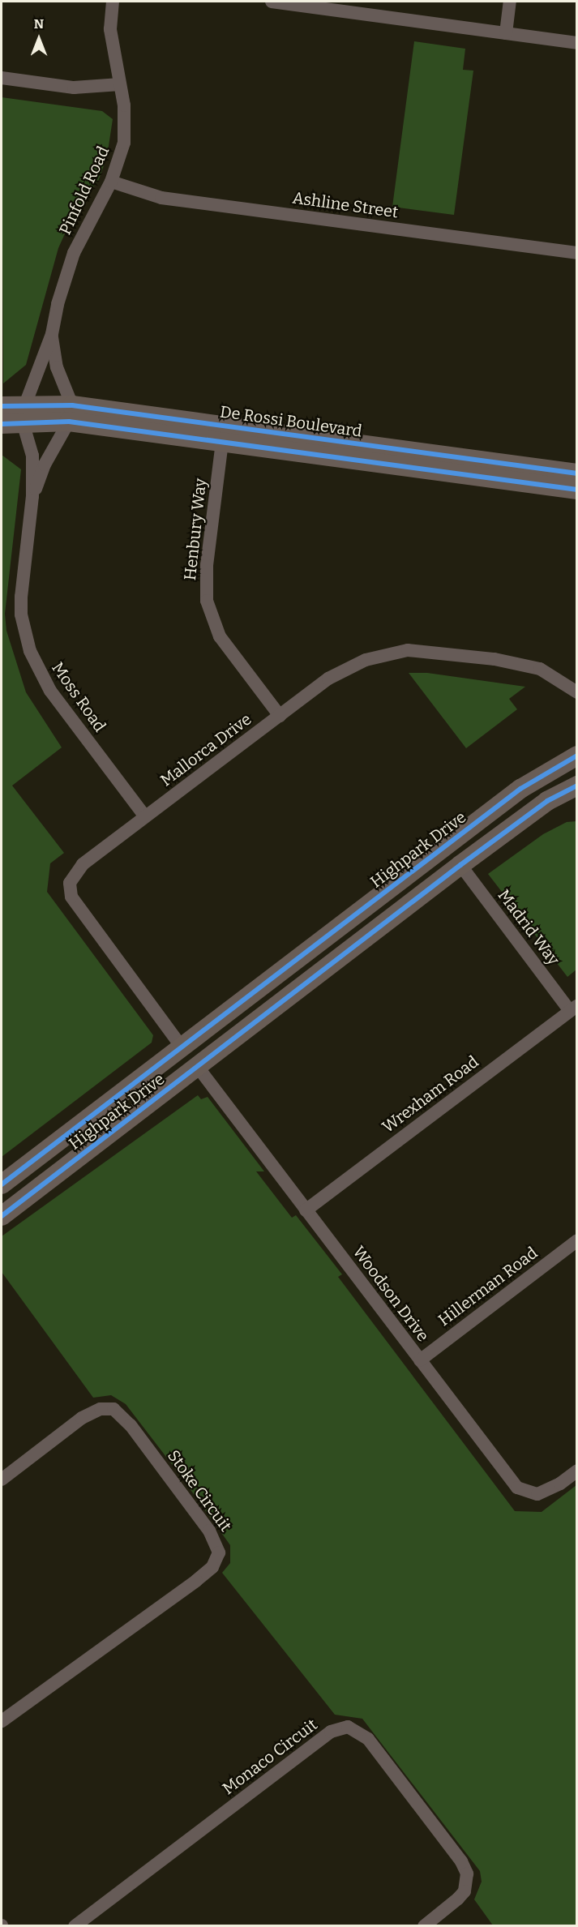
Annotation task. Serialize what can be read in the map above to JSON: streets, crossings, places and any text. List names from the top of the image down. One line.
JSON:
{"streets":{"street":["Pinfold Road","Ashline Street","De Rossi Boulevard","Henbury Way","Moss Road","Mallorca Drive","Highpark Drive","Madrid Way","Wrexham Road","Hillerman Road","Woodson Drive","Stoke Circuit","Monaco Circuit"]},"crossings":[["Pinfold Road","Ashline Street"],["Pinfold Road","De Rossi Boulevard"],["Pinfold Road","Moss Road"],["De Rossi Boulevard","Henbury Way"],["De Rossi Boulevard","Moss Road"],["Henbury Way","Mallorca Drive"],["Moss Road","Mallorca Drive"],["Mallorca Drive","Highpark Drive"],["Highpark Drive","Madrid Way"],["Highpark Drive","Woodson Drive"],["Madrid Way","Wrexham Road"],["Wrexham Road","Woodson Drive"],["Hillerman Road","Woodson Drive"]],"north":"top"}
